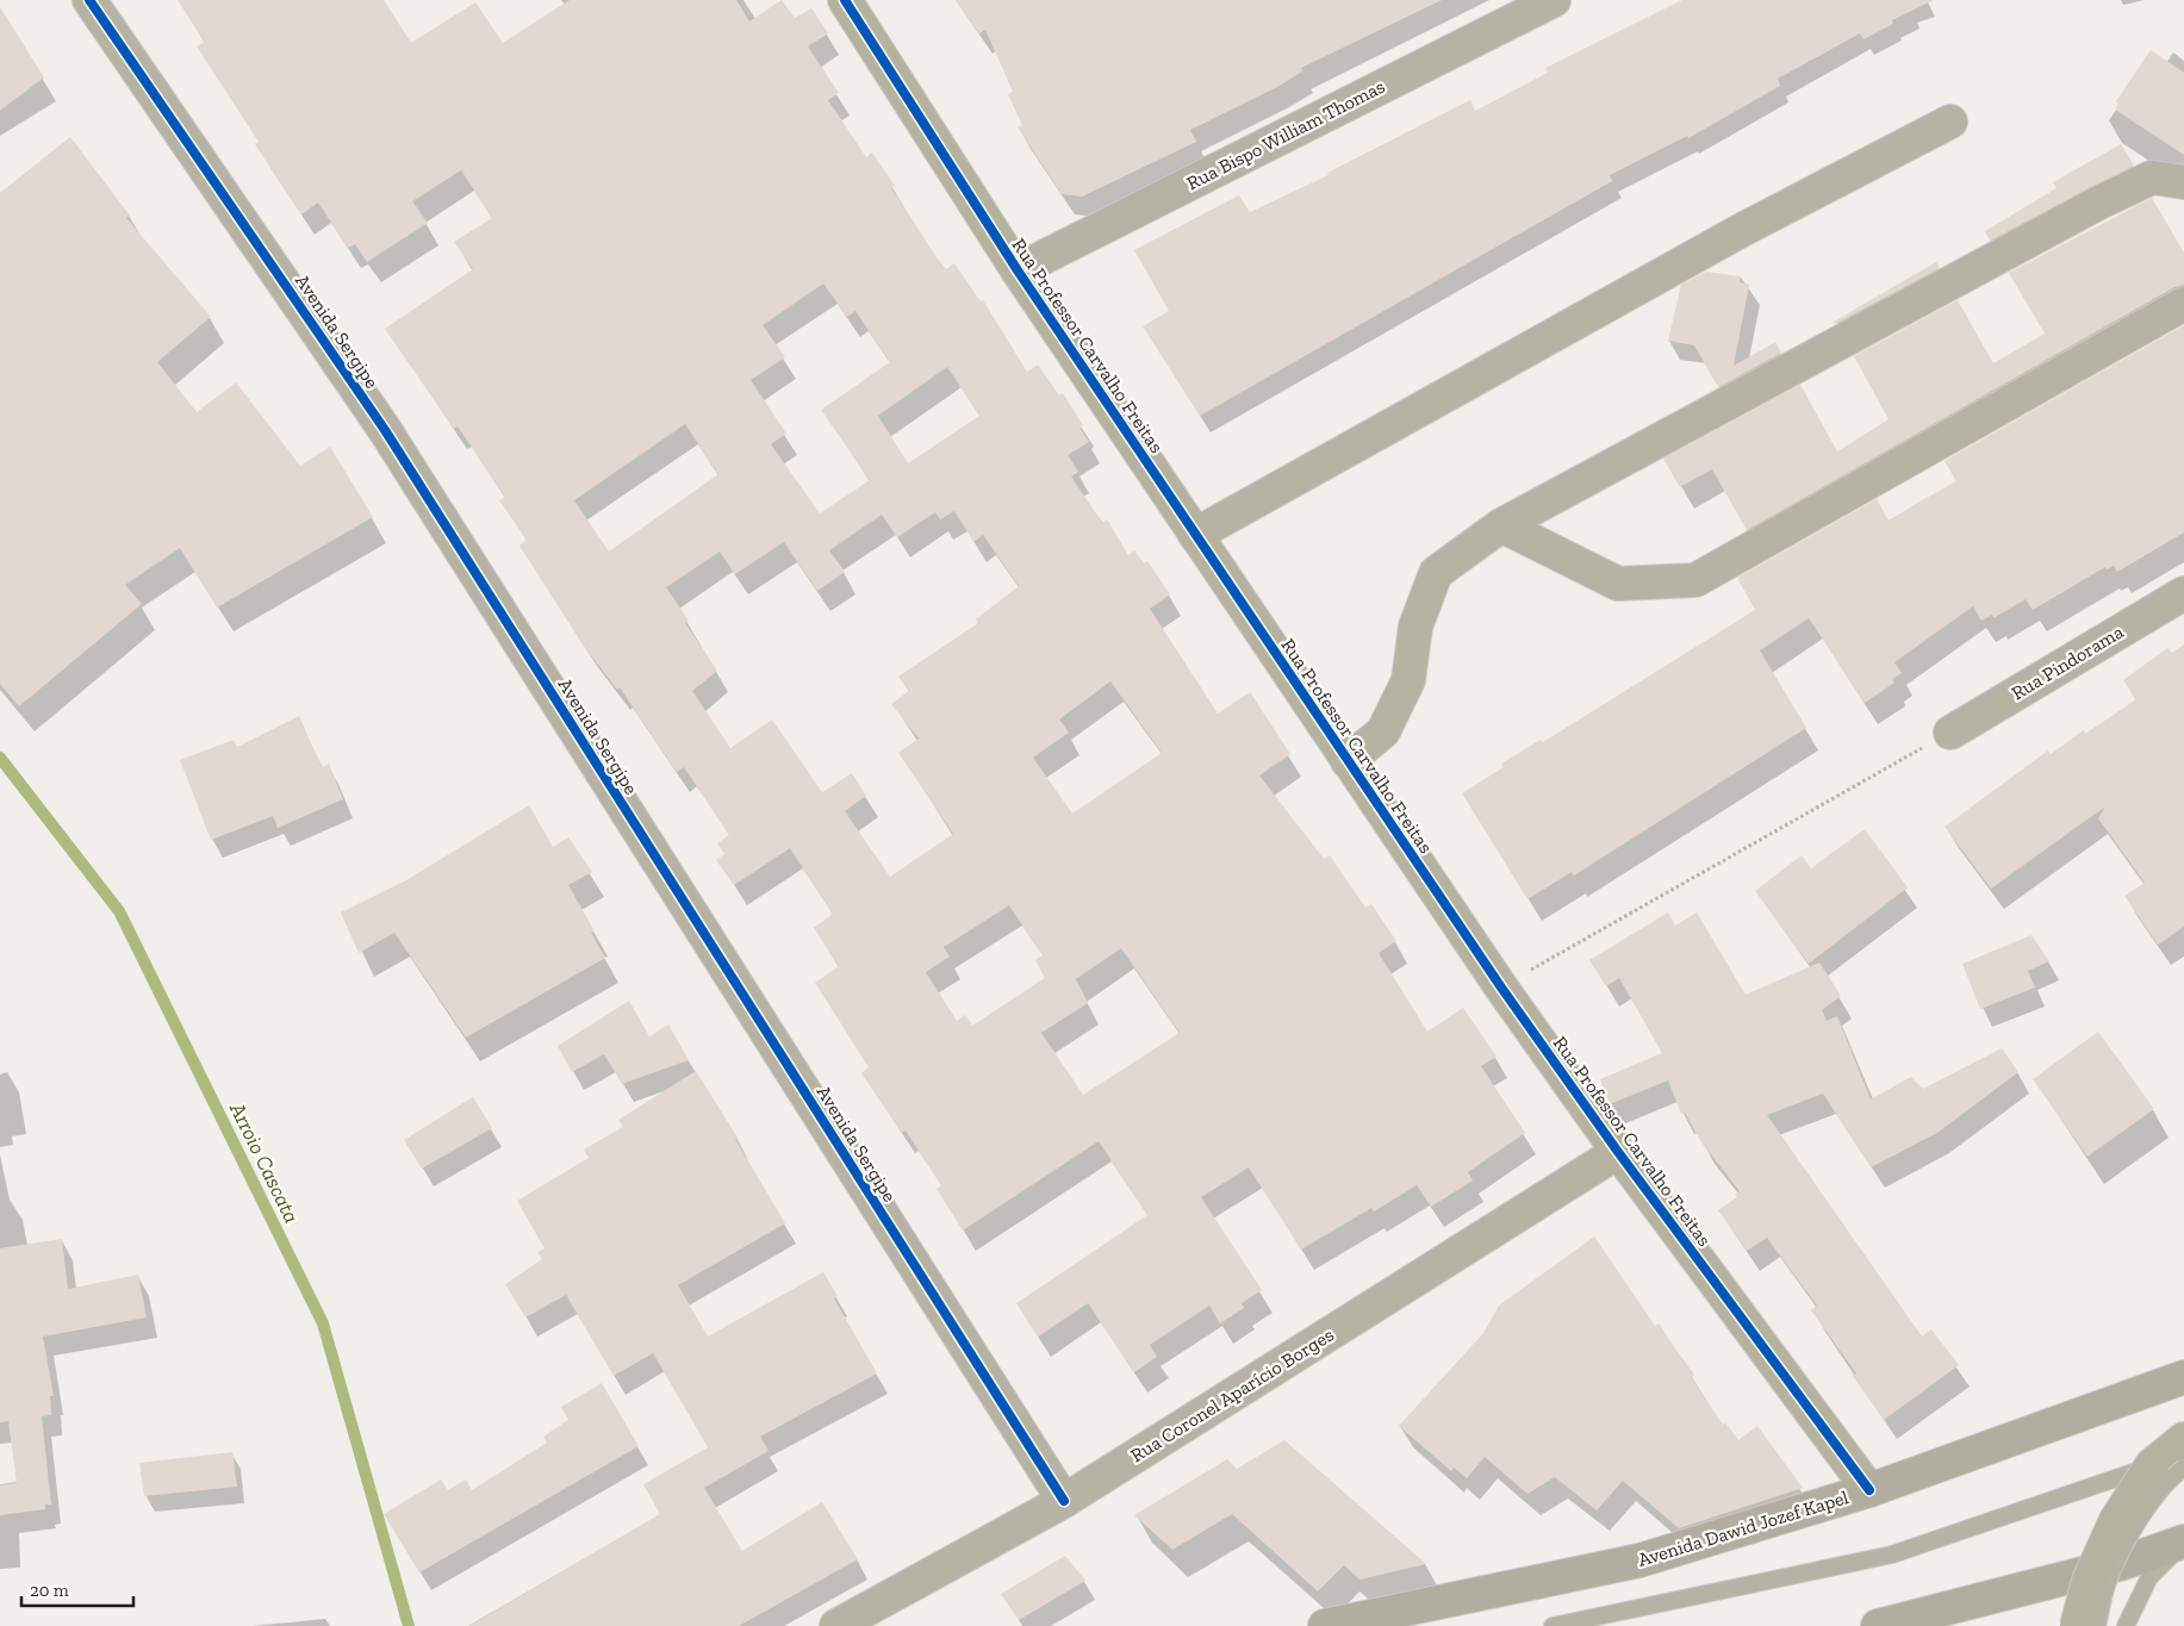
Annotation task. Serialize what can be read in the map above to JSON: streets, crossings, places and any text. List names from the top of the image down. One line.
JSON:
{"streets":{"main road":["Avenida Dawid Jozef Kapel"],"street":["Rua Bispo William Thomas","Avenida Sergipe","Rua Professor Carvalho Freitas","Rua Pindorama","Rua Coronel Aparício Borges"]},"crossings":[["Rua Bispo William Thomas","Rua Professor Carvalho Freitas"],["Avenida Sergipe","Rua Coronel Aparício Borges"],["Rua Professor Carvalho Freitas","Rua Coronel Aparício Borges"],["Rua Professor Carvalho Freitas","Avenida Dawid Jozef Kapel"]],"water":["Arroio Cascata"],"scale_bar":"20 m"}
